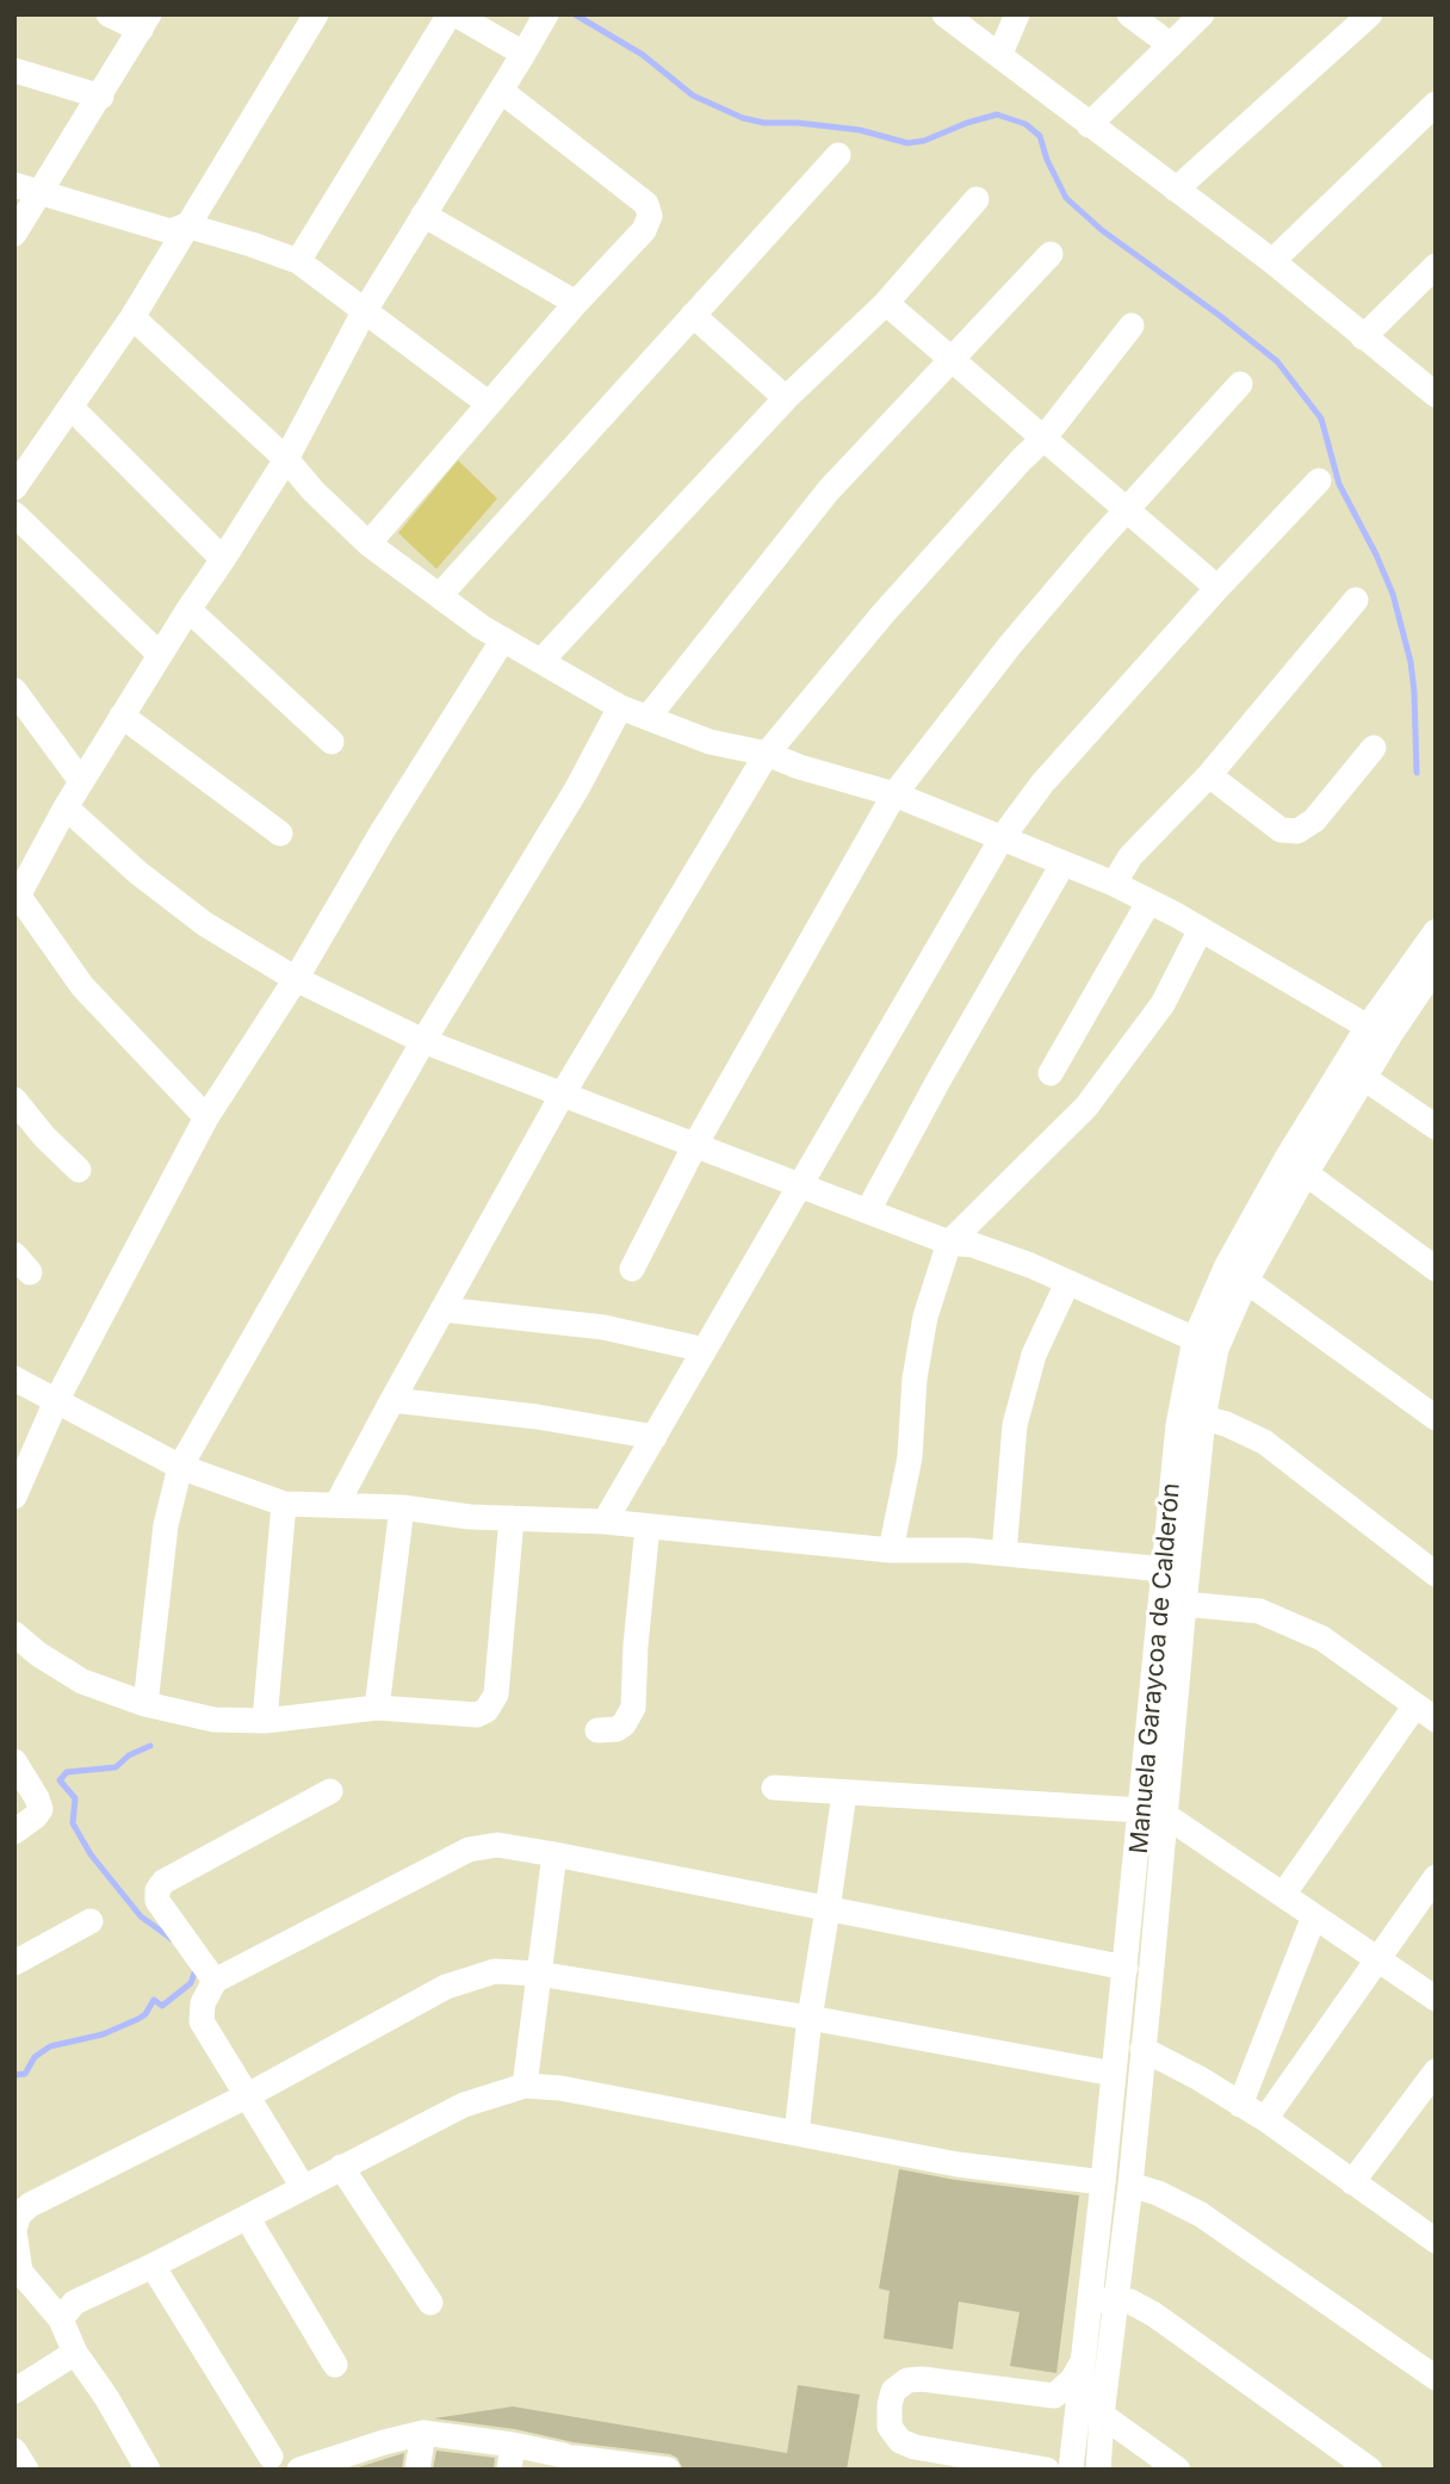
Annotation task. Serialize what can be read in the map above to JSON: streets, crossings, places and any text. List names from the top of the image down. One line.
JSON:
{"streets":{"street":["Manuela Garaycoa de Calderón"]}}
